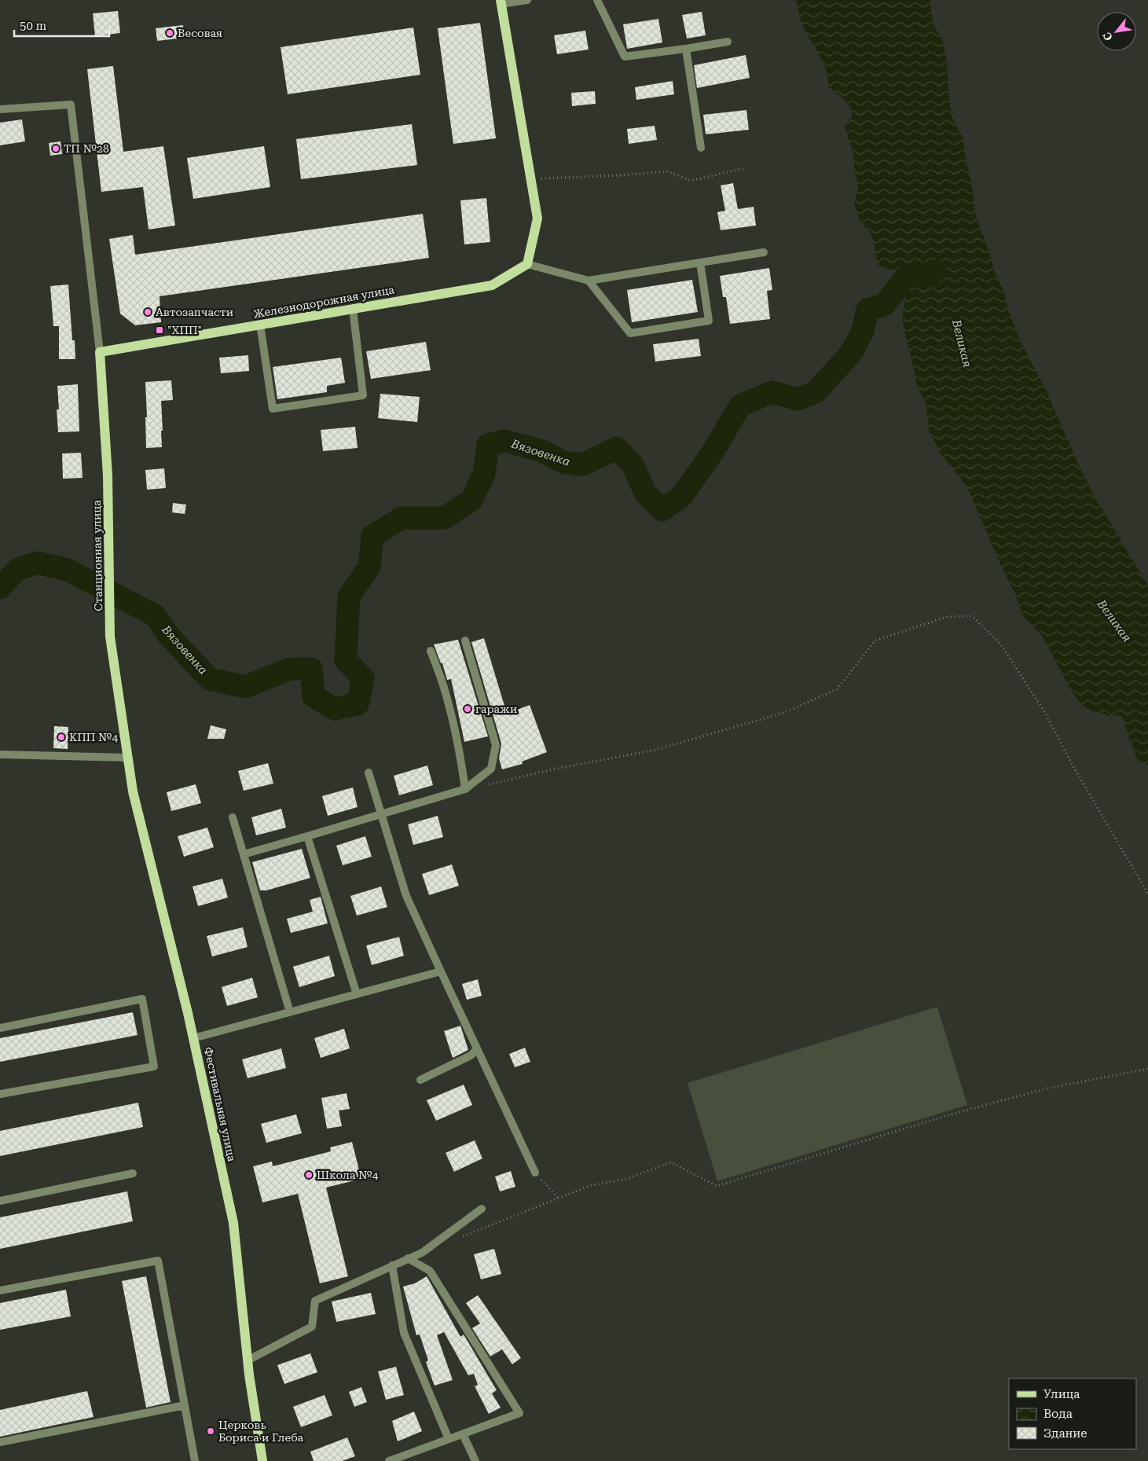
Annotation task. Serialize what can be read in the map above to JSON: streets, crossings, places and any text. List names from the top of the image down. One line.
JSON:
{"streets":{"main road":["Железнодорожная улица","Станционная улица","Фестивальная улица"]},"crossings":[["Железнодорожная улица","Станционная улица"],["Станционная улица","Фестивальная улица"]],"water":["Великая","Вязовенка"],"places":{"other":["Весовая","ТП №28","Автозапчасти","гаражи","КПП №4","Школа №4","Церковь Бориса и Глеба"],"transit":["\"ХПП\""]},"legend":["Улица","Вода","Здание"],"scale_bar":"50 m","north":"bottom left"}
